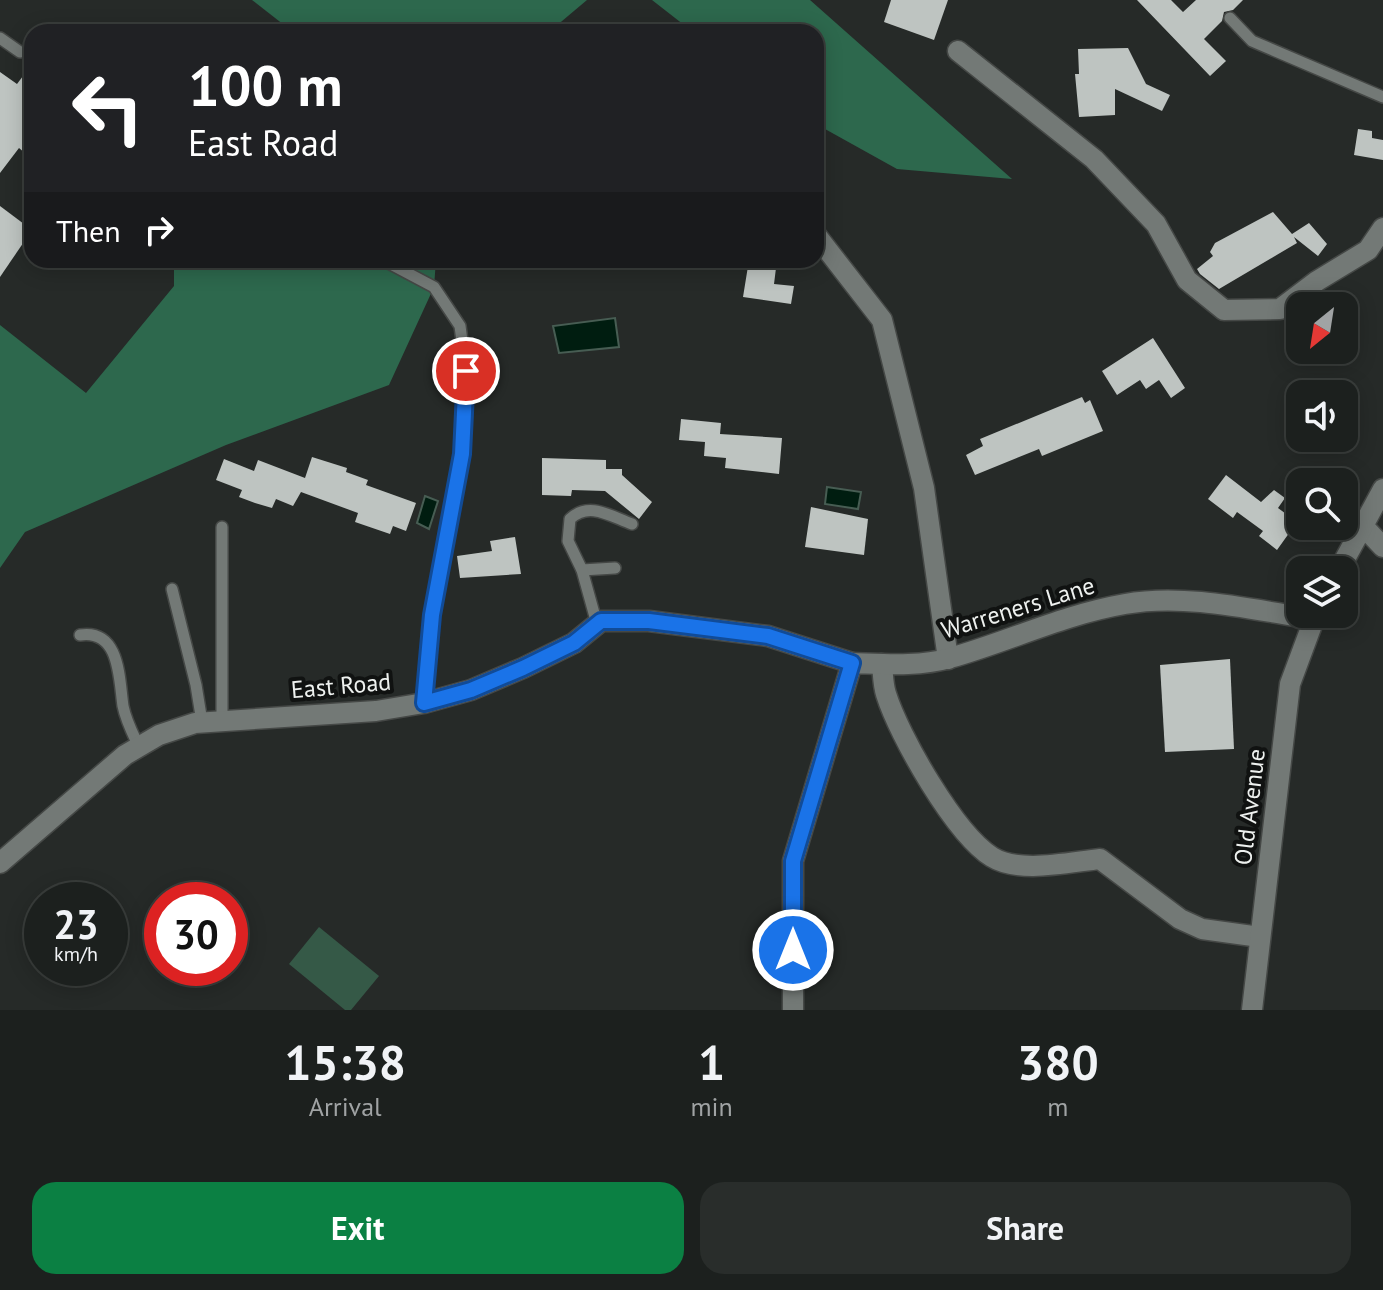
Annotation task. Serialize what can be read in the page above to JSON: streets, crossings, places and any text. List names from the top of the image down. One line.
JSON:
{"streets":{"street":["Warreners Lane","East Road","Old Avenue"]},"north":"bottom left","page":{"turn":["100 m","East Road"],"then":"Then","speed":"23 km/h","limit":"30","eta":["15:38","Arrival","1","min","380","m"],"buttons":["Exit","Share"]}}
